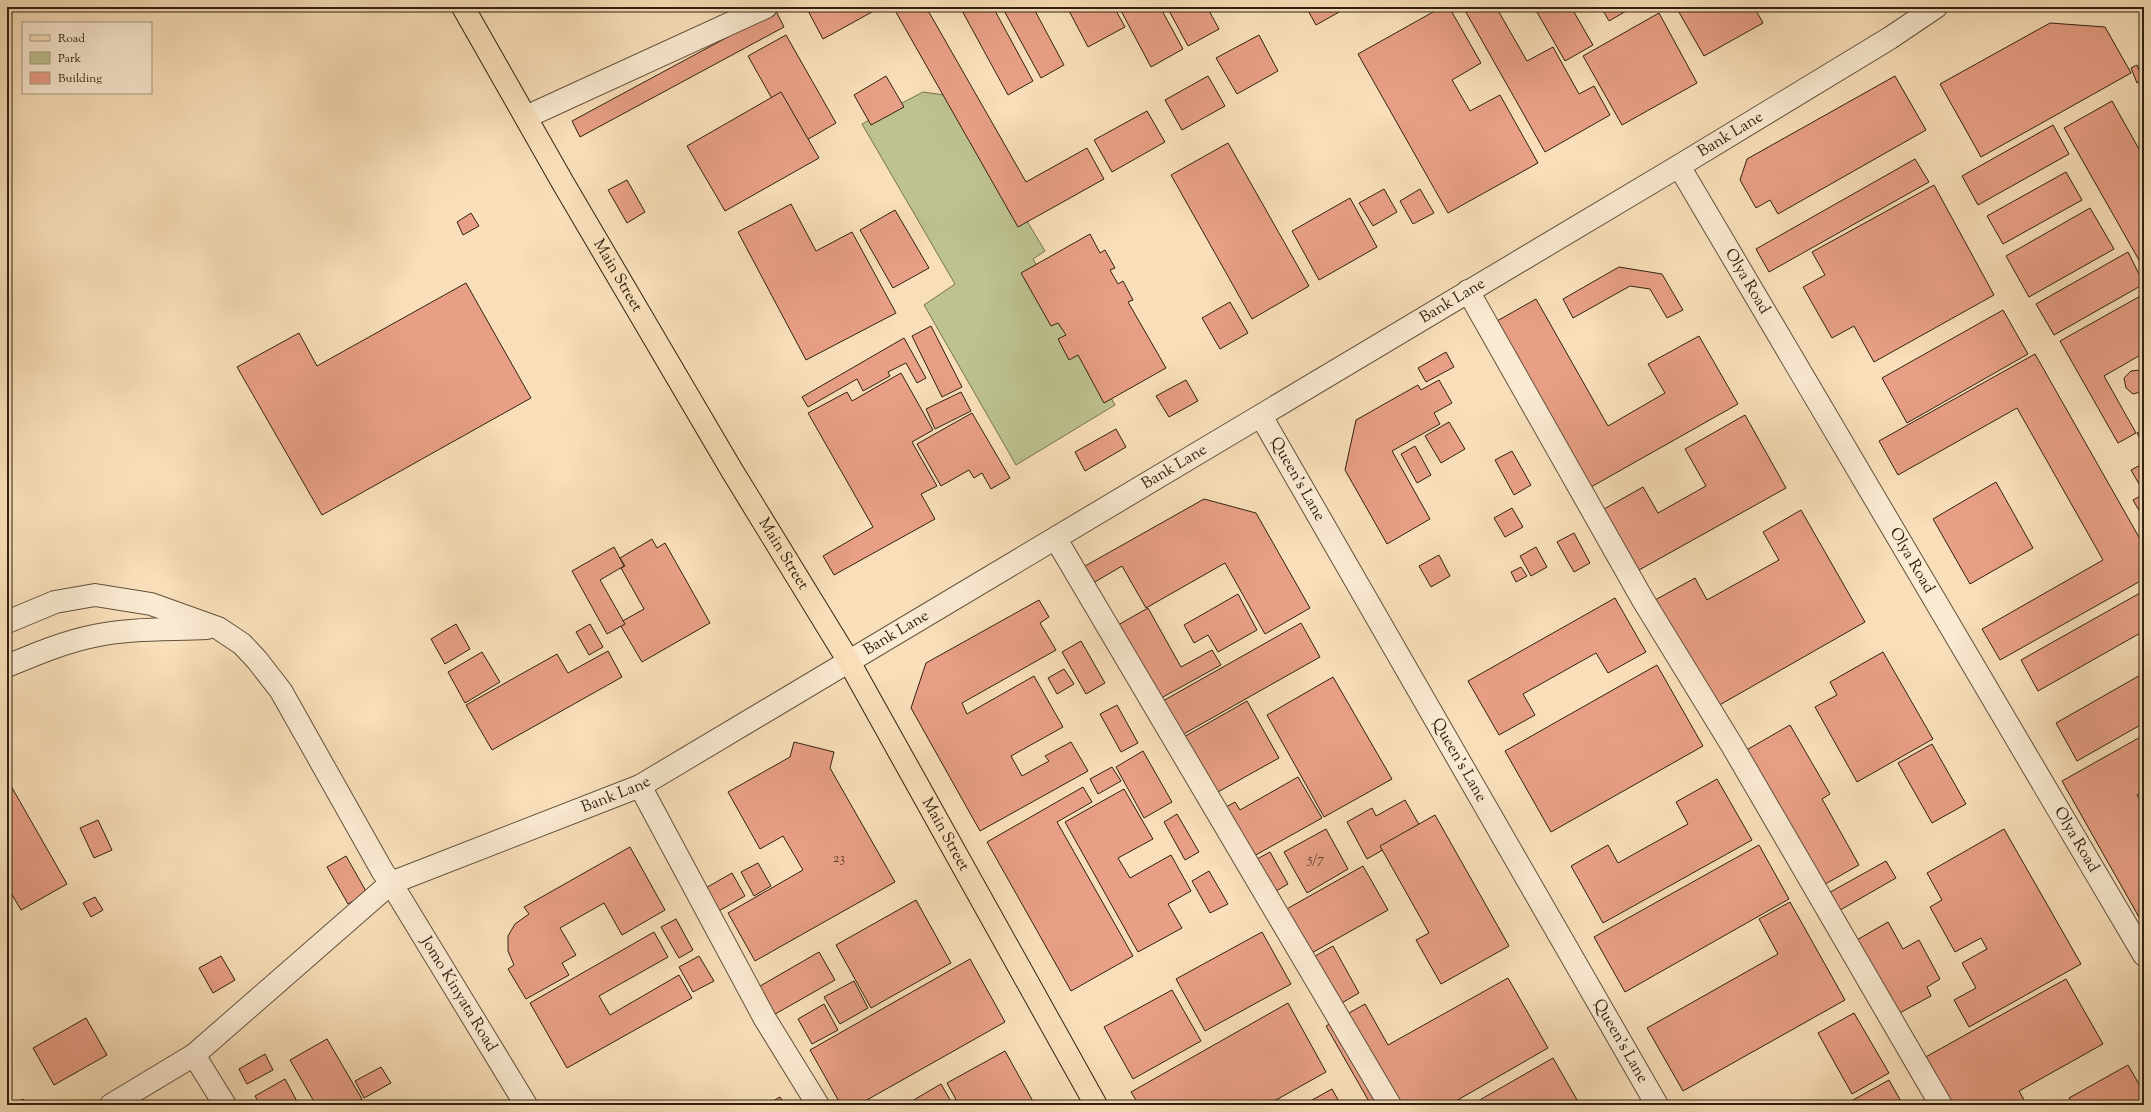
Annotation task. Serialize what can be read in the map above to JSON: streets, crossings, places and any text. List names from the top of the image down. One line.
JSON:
{"streets":{"main road":["Main Street"],"street":["Bank Lane","Olya Road","Queen's Lane","Jomo Kinyata Road"]},"crossings":[["Bank Lane","Main Street"],["Bank Lane","Olya Road"],["Bank Lane","Queen's Lane"],["Bank Lane","Jomo Kinyata Road"]],"house_numbers":["23","5/7"],"legend":["Road","Park","Building"]}
